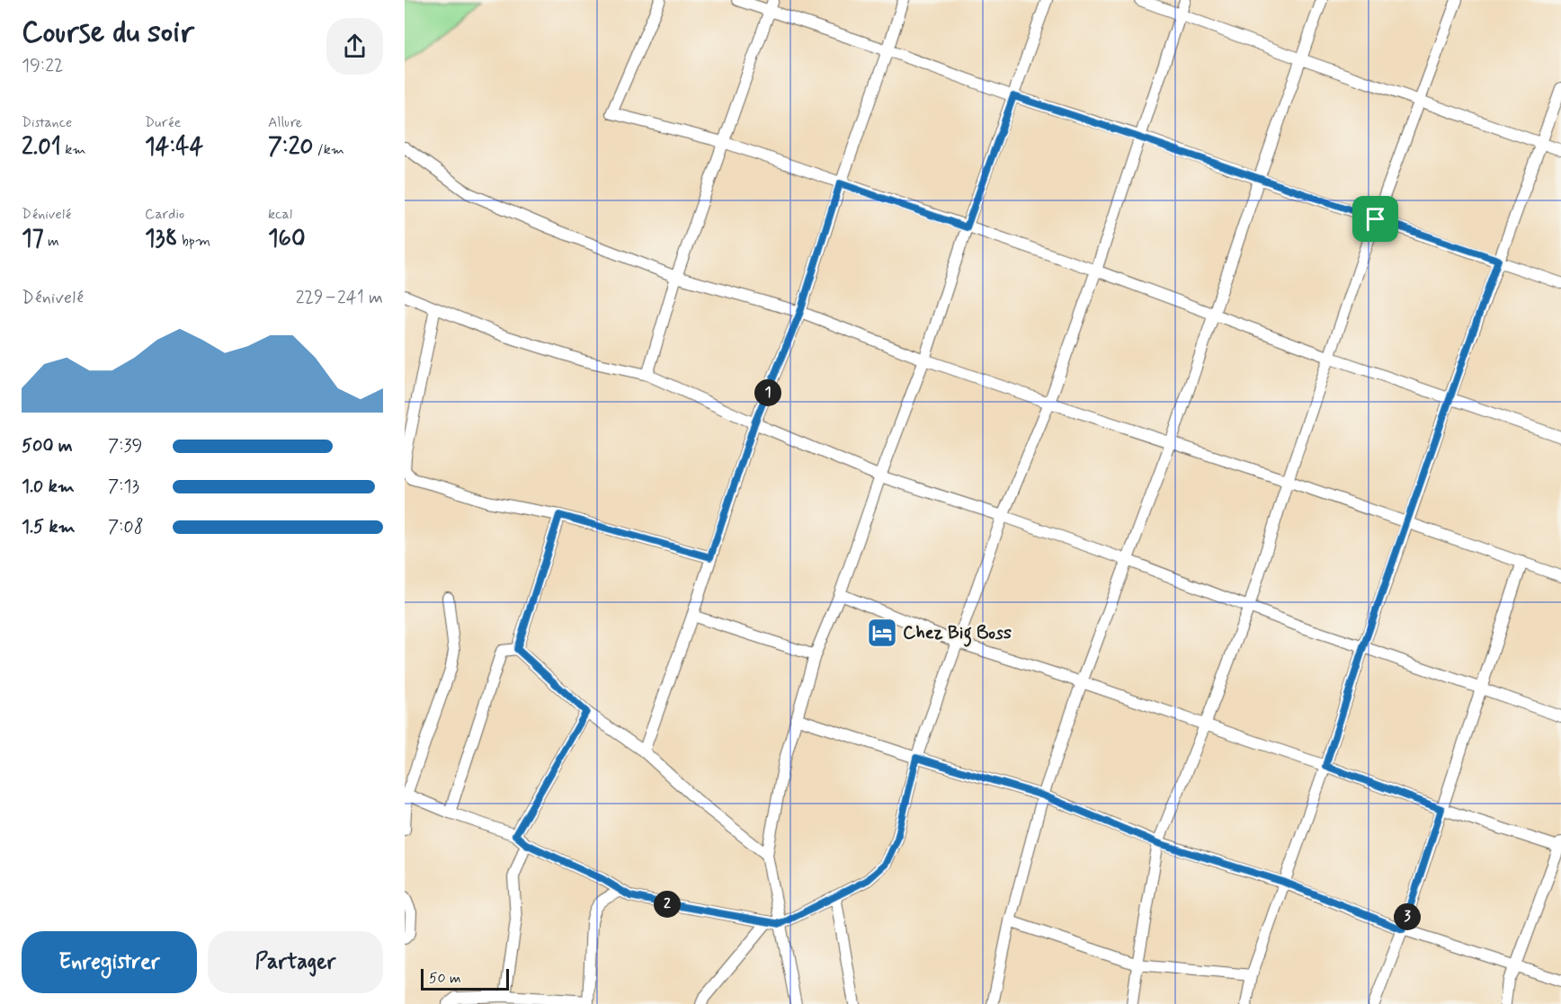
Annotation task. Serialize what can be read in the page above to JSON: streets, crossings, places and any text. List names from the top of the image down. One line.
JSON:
{"places":{"hotel":["Chez Big Boss"]},"scale_bar":"50 m","page":{"heading":["Course du soir","19:22"],"stats":[["Distance","2.01 km"],["Durée","14:44"],["Allure","7:20 /km"],["Dénivelé","17 m"],["Cardio","138 bpm"],["kcal","160"]],"chart":["Dénivelé","229–241 m"],"pins":["1","2","3"],"list":[{"name":"500 m","note":"7:39"},{"name":"1.0 km","note":"7:13"},{"name":"1.5 km","note":"7:08"}],"buttons":["Enregistrer","Partager"],"scale":"50 m"}}
